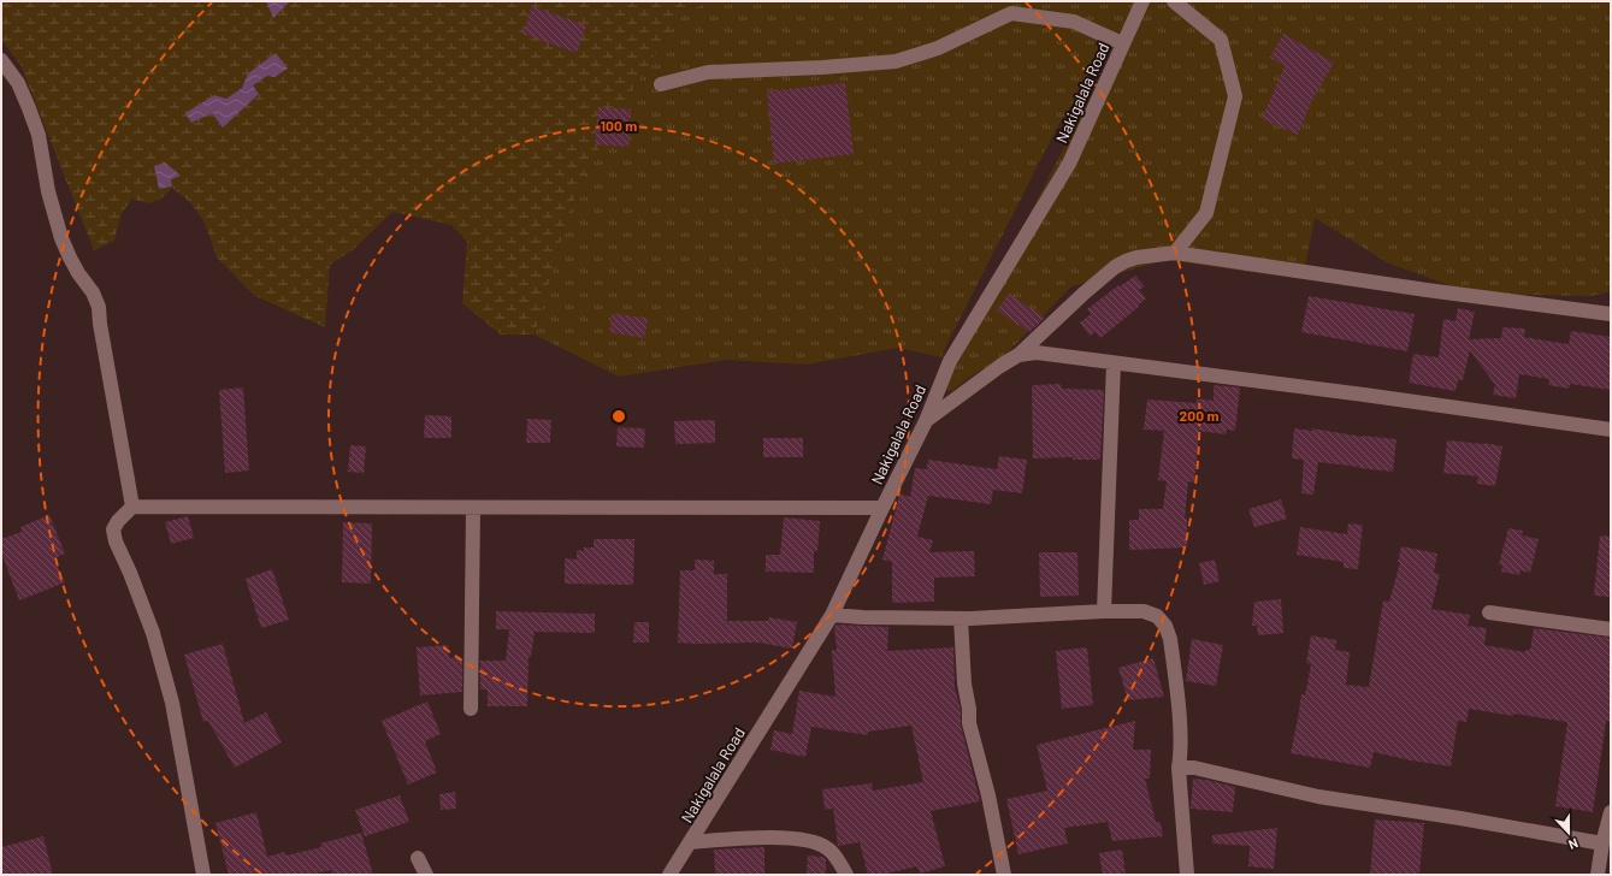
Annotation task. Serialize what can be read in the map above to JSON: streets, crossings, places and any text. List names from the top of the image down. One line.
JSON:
{"streets":{"street":["Nakigalala Road"]},"north":"bottom","rings":["100 m","200 m"]}
